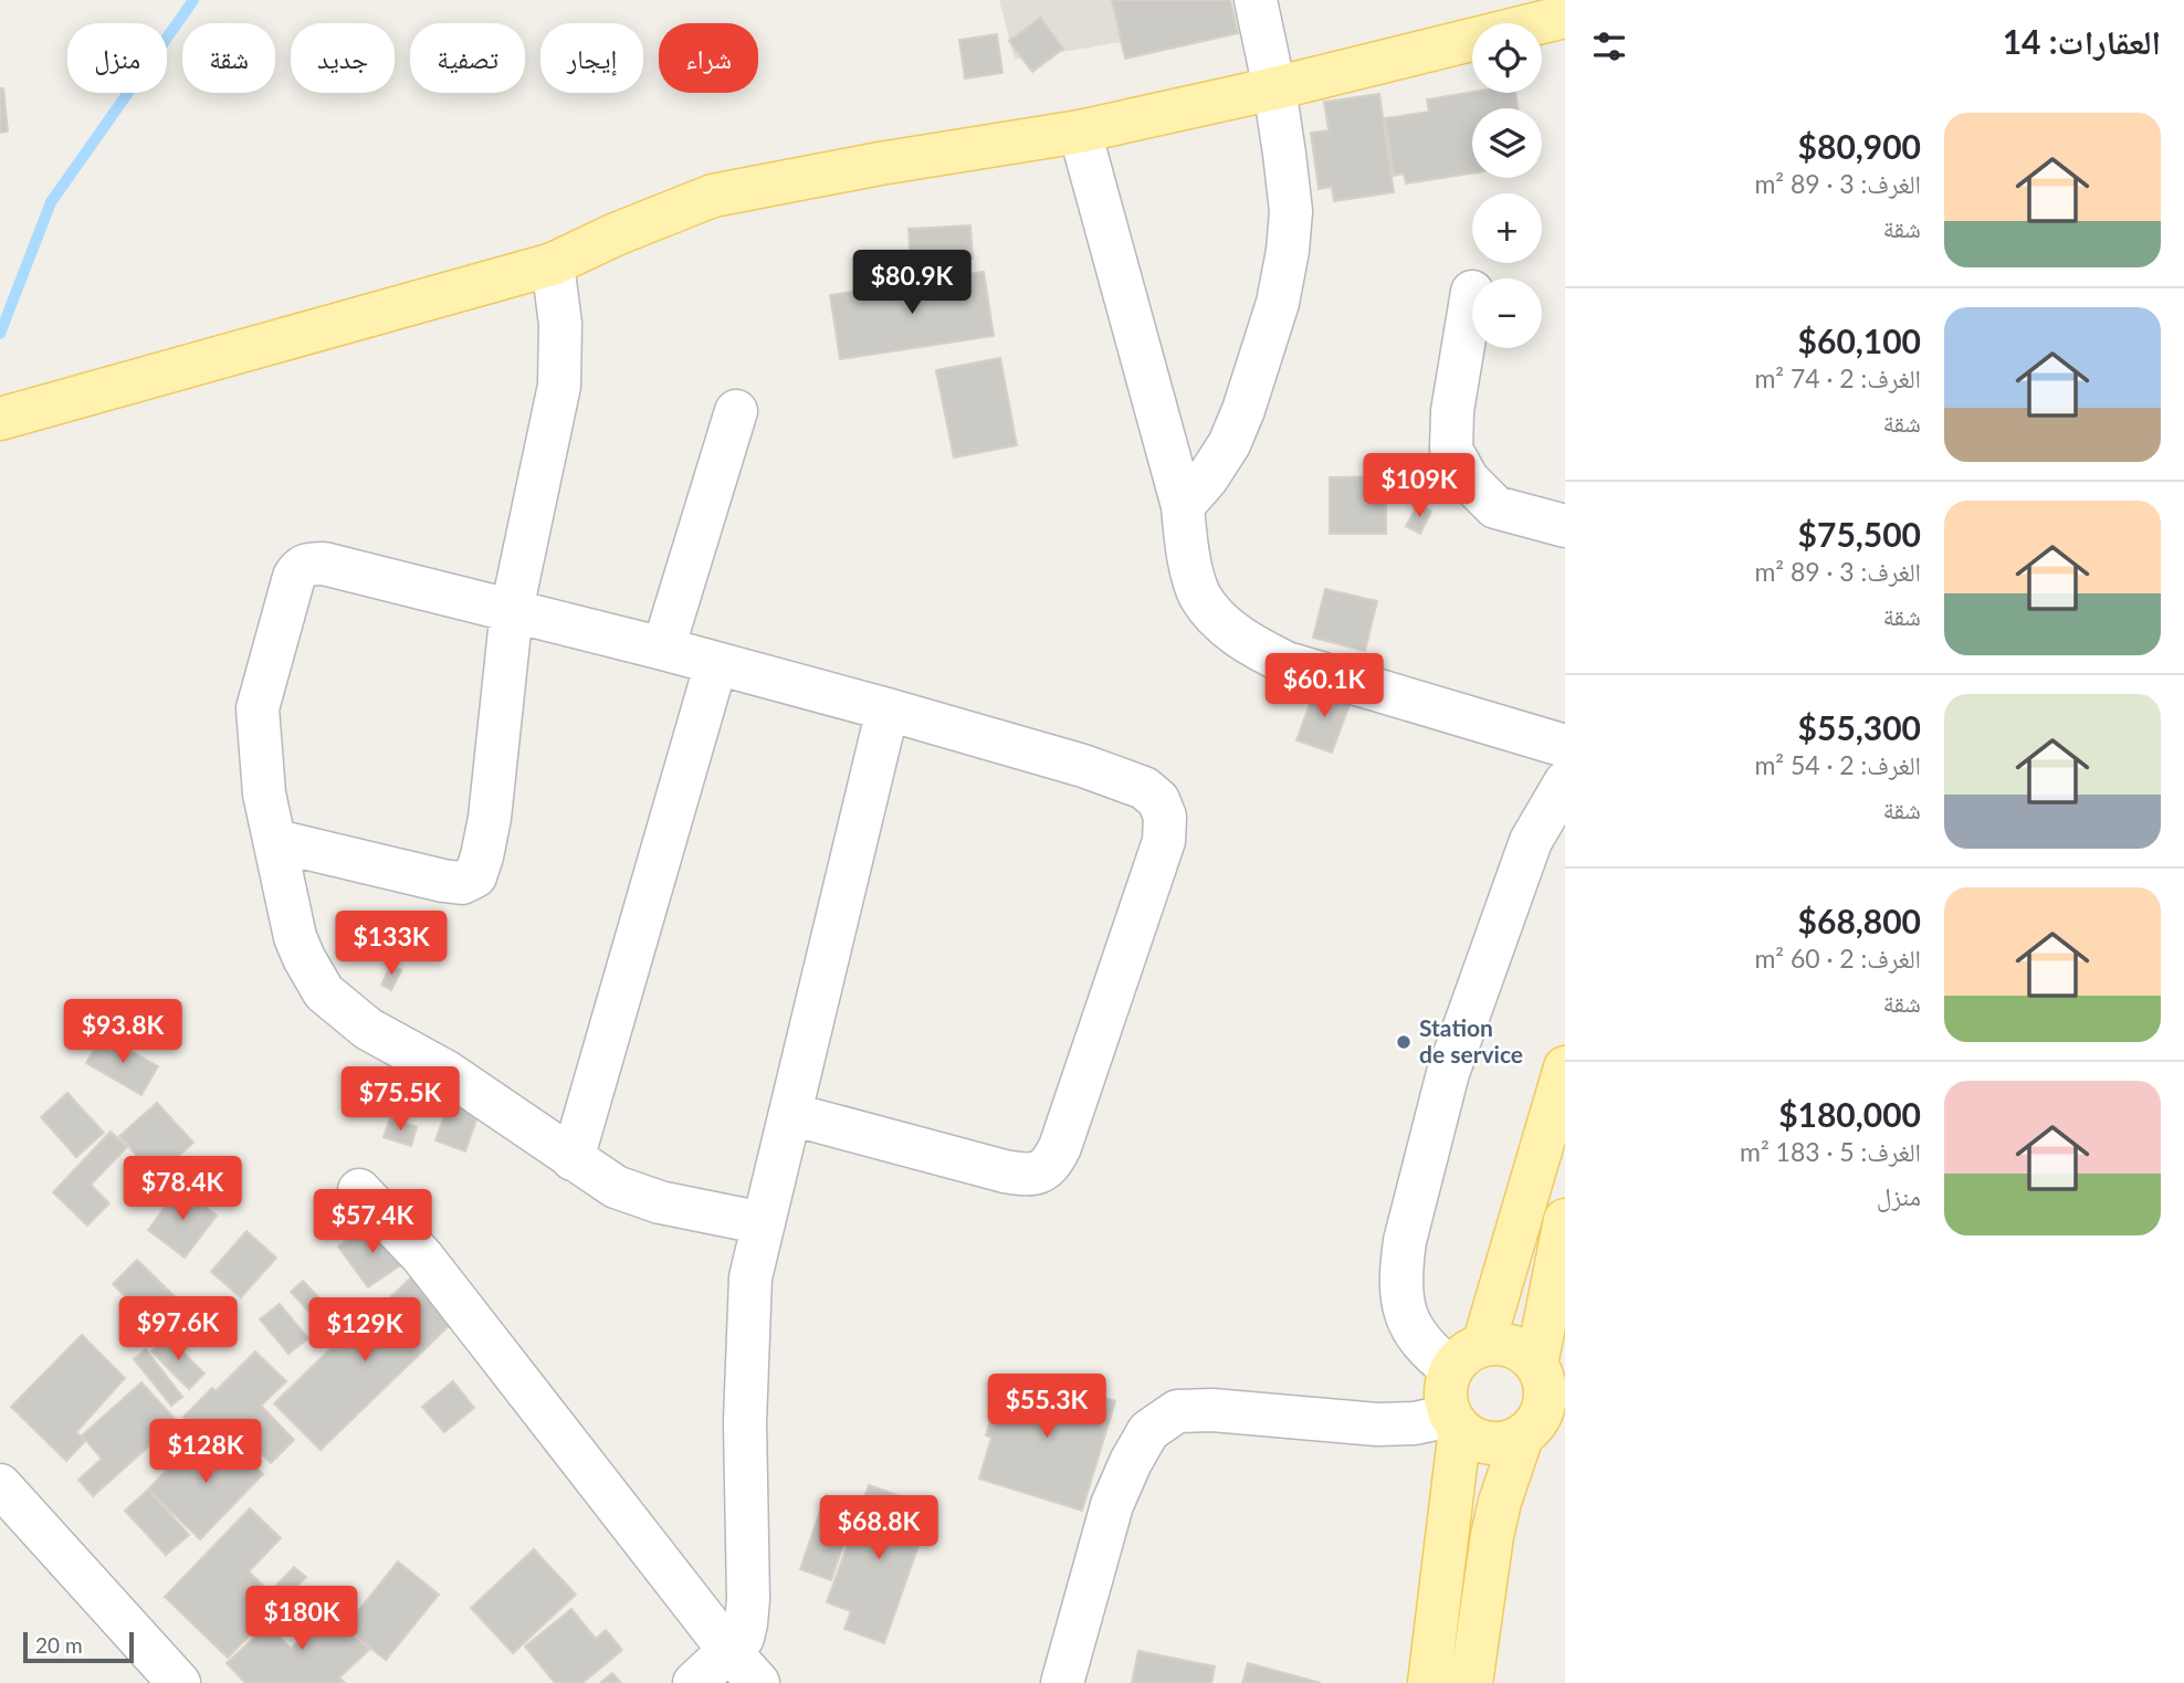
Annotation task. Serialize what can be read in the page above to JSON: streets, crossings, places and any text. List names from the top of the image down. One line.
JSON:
{"places":["Station de service"],"scale_bar":"20 m","page":{"heading":"العقارات: 14","map_buttons":["+","−"],"chip":["شراء","إيجار","تصفية","جديد","شقة","منزل"],"list":[{"name":"$80,900","note":"الغرف: 3 · 89 m² · شقة"},{"name":"$60,100","note":"الغرف: 2 · 74 m² · شقة"},{"name":"$75,500","note":"الغرف: 3 · 89 m² · شقة"},{"name":"$55,300","note":"الغرف: 2 · 54 m² · شقة"},{"name":"$68,800","note":"الغرف: 2 · 60 m² · شقة"},{"name":"$180,000","note":"الغرف: 5 · 183 m² · منزل"}],"price":["$80.9K","$109K","$60.1K","$133K","$93.8K","$75.5K","$78.4K","$57.4K","$97.6K","$129K","$55.3K","$128K","$68.8K","$180K"],"scale":"20 m"}}
